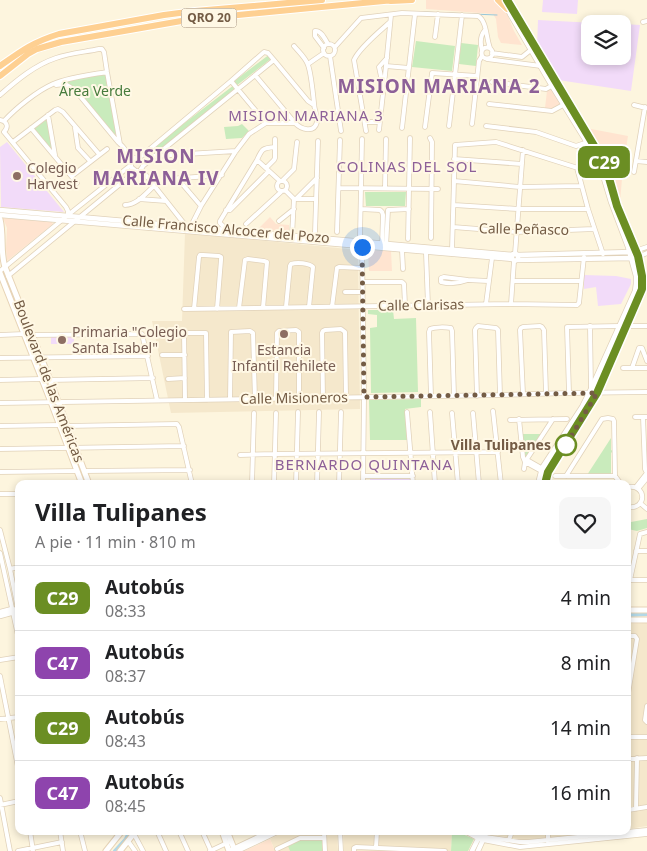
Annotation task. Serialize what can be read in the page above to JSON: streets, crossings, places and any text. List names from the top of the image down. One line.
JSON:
{"streets":{"highway":["QRO 20"],"main road":["Boulevard de las Américas"],"street":["Calle Francisco Alcocer del Pozo","Calle Peñasco","Calle Clarisas","Calle Misioneros"]},"crossings":[["Calle Francisco Alcocer del Pozo","Calle Clarisas"],["Boulevard de las Américas","Calle Misioneros"]],"districts":["MISION MARIANA 2","MISION MARIANA 3","MISION MARIANA IV","COLINAS DEL SOL","BERNARDO QUINTANA"],"parks":["Área Verde"],"places":["Colegio Harvest","Estancia Infantil Rehilete","Primaria \"Colegio Santa Isabel\"","Villa Tulipanes"],"lines":["bus line C29"],"page":{"on_map":"C29","heading":["Villa Tulipanes","A pie · 11 min · 810 m"],"list":[{"mark":"C29","name":"Autobús","note":"08:33","value":"4 min"},{"mark":"C47","name":"Autobús","note":"08:37","value":"8 min"},{"mark":"C29","name":"Autobús","note":"08:43","value":"14 min"},{"mark":"C47","name":"Autobús","note":"08:45","value":"16 min"}]}}
